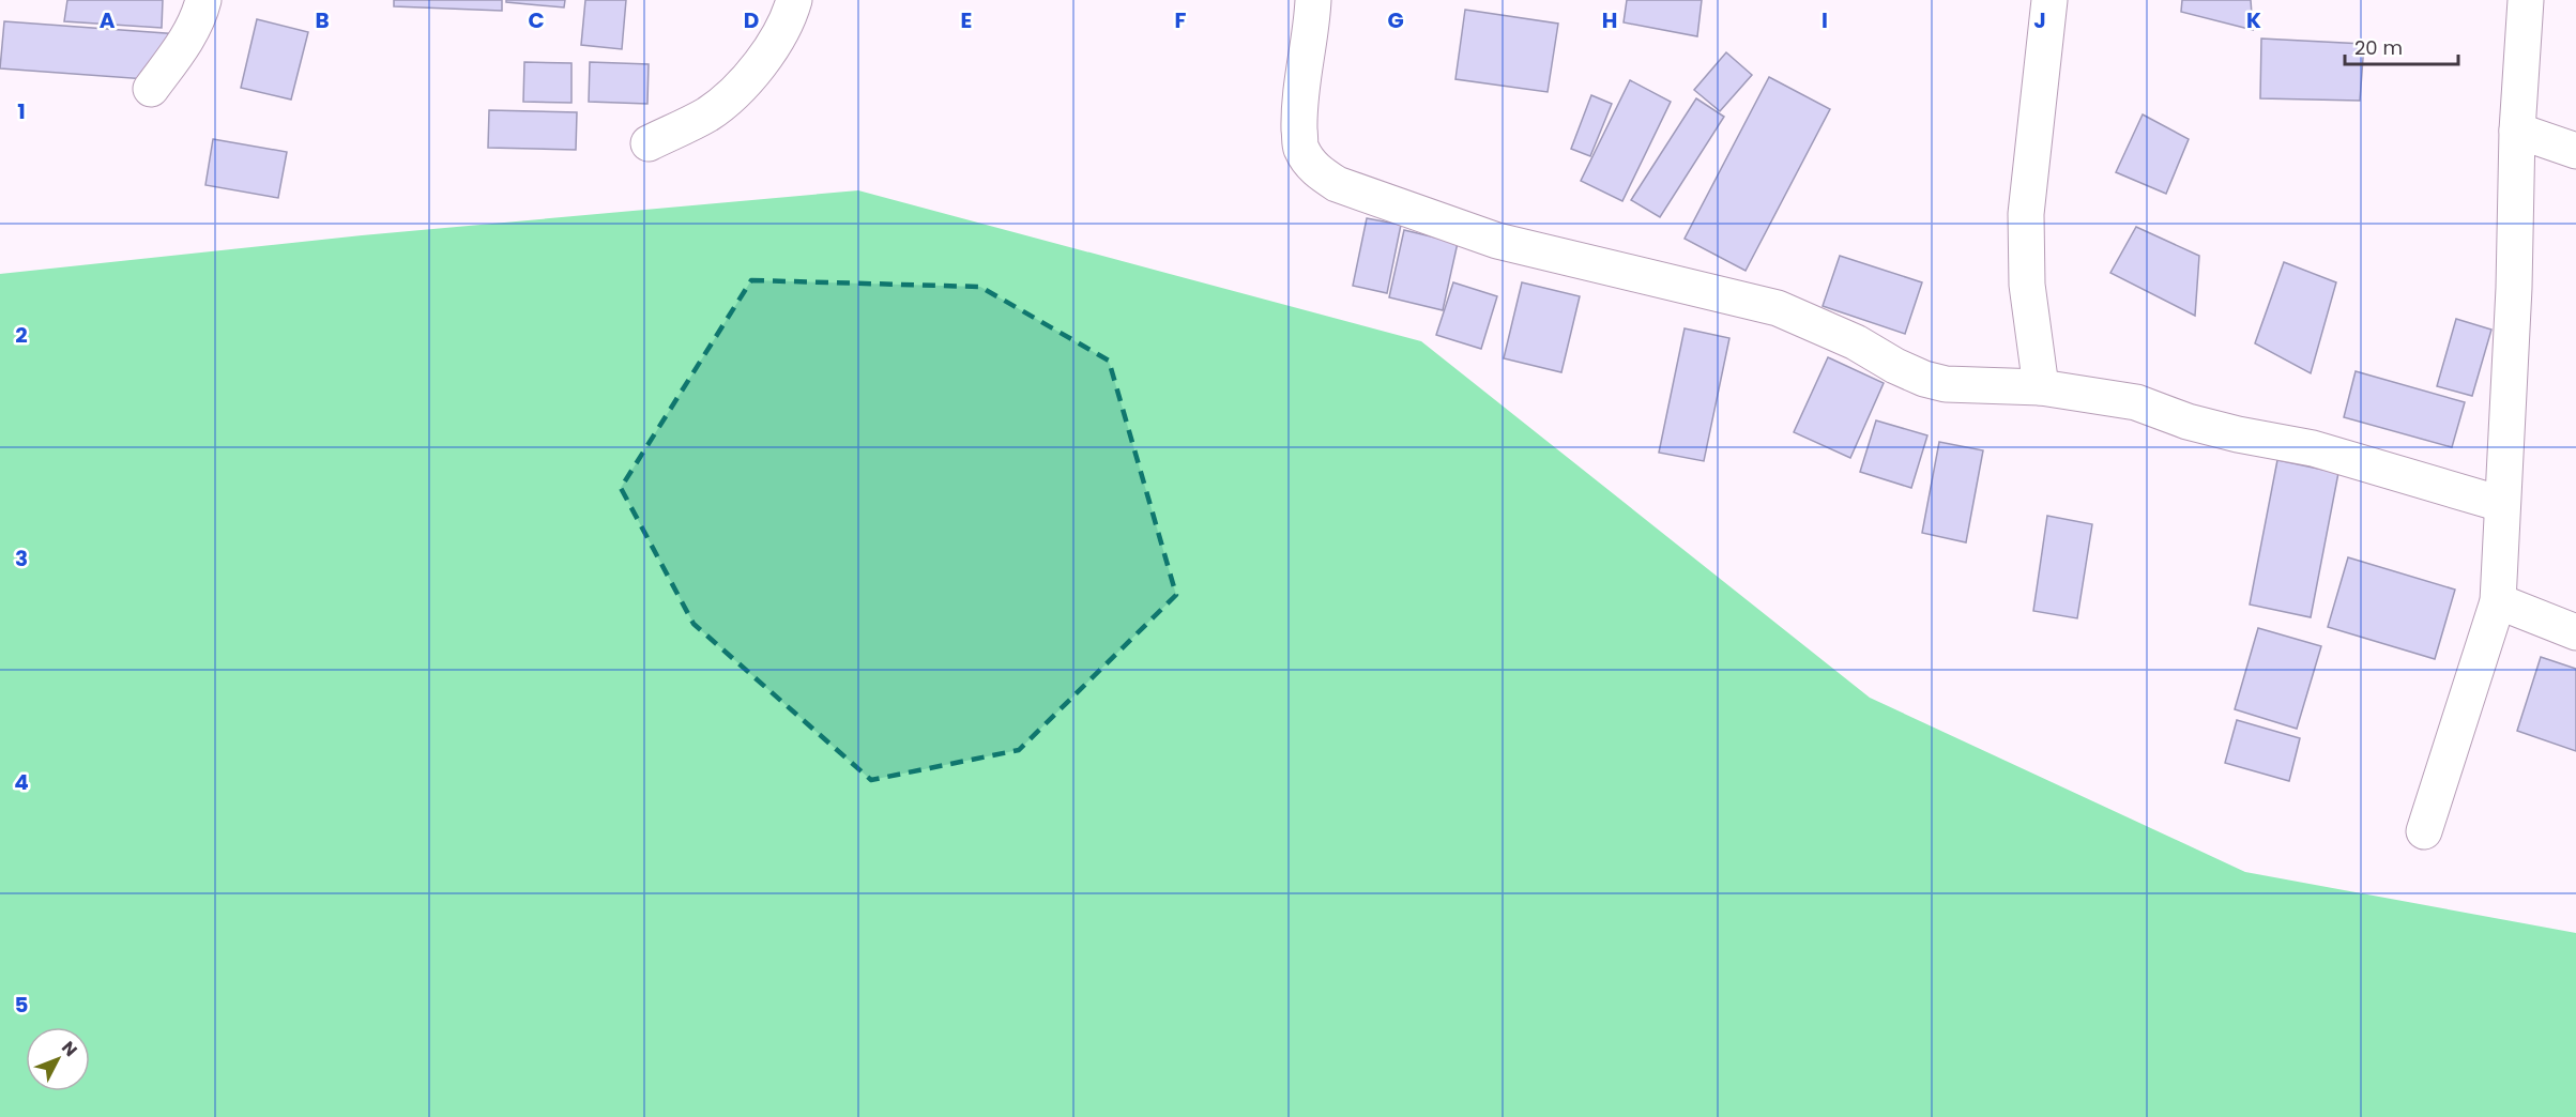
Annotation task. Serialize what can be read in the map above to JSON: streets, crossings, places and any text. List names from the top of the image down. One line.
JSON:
{"scale_bar":"20 m","north":"top right","grid":{"columns":["A","B","C","D","E","F","G","H","I","J","K"],"rows":["1","2","3","4","5"]}}
